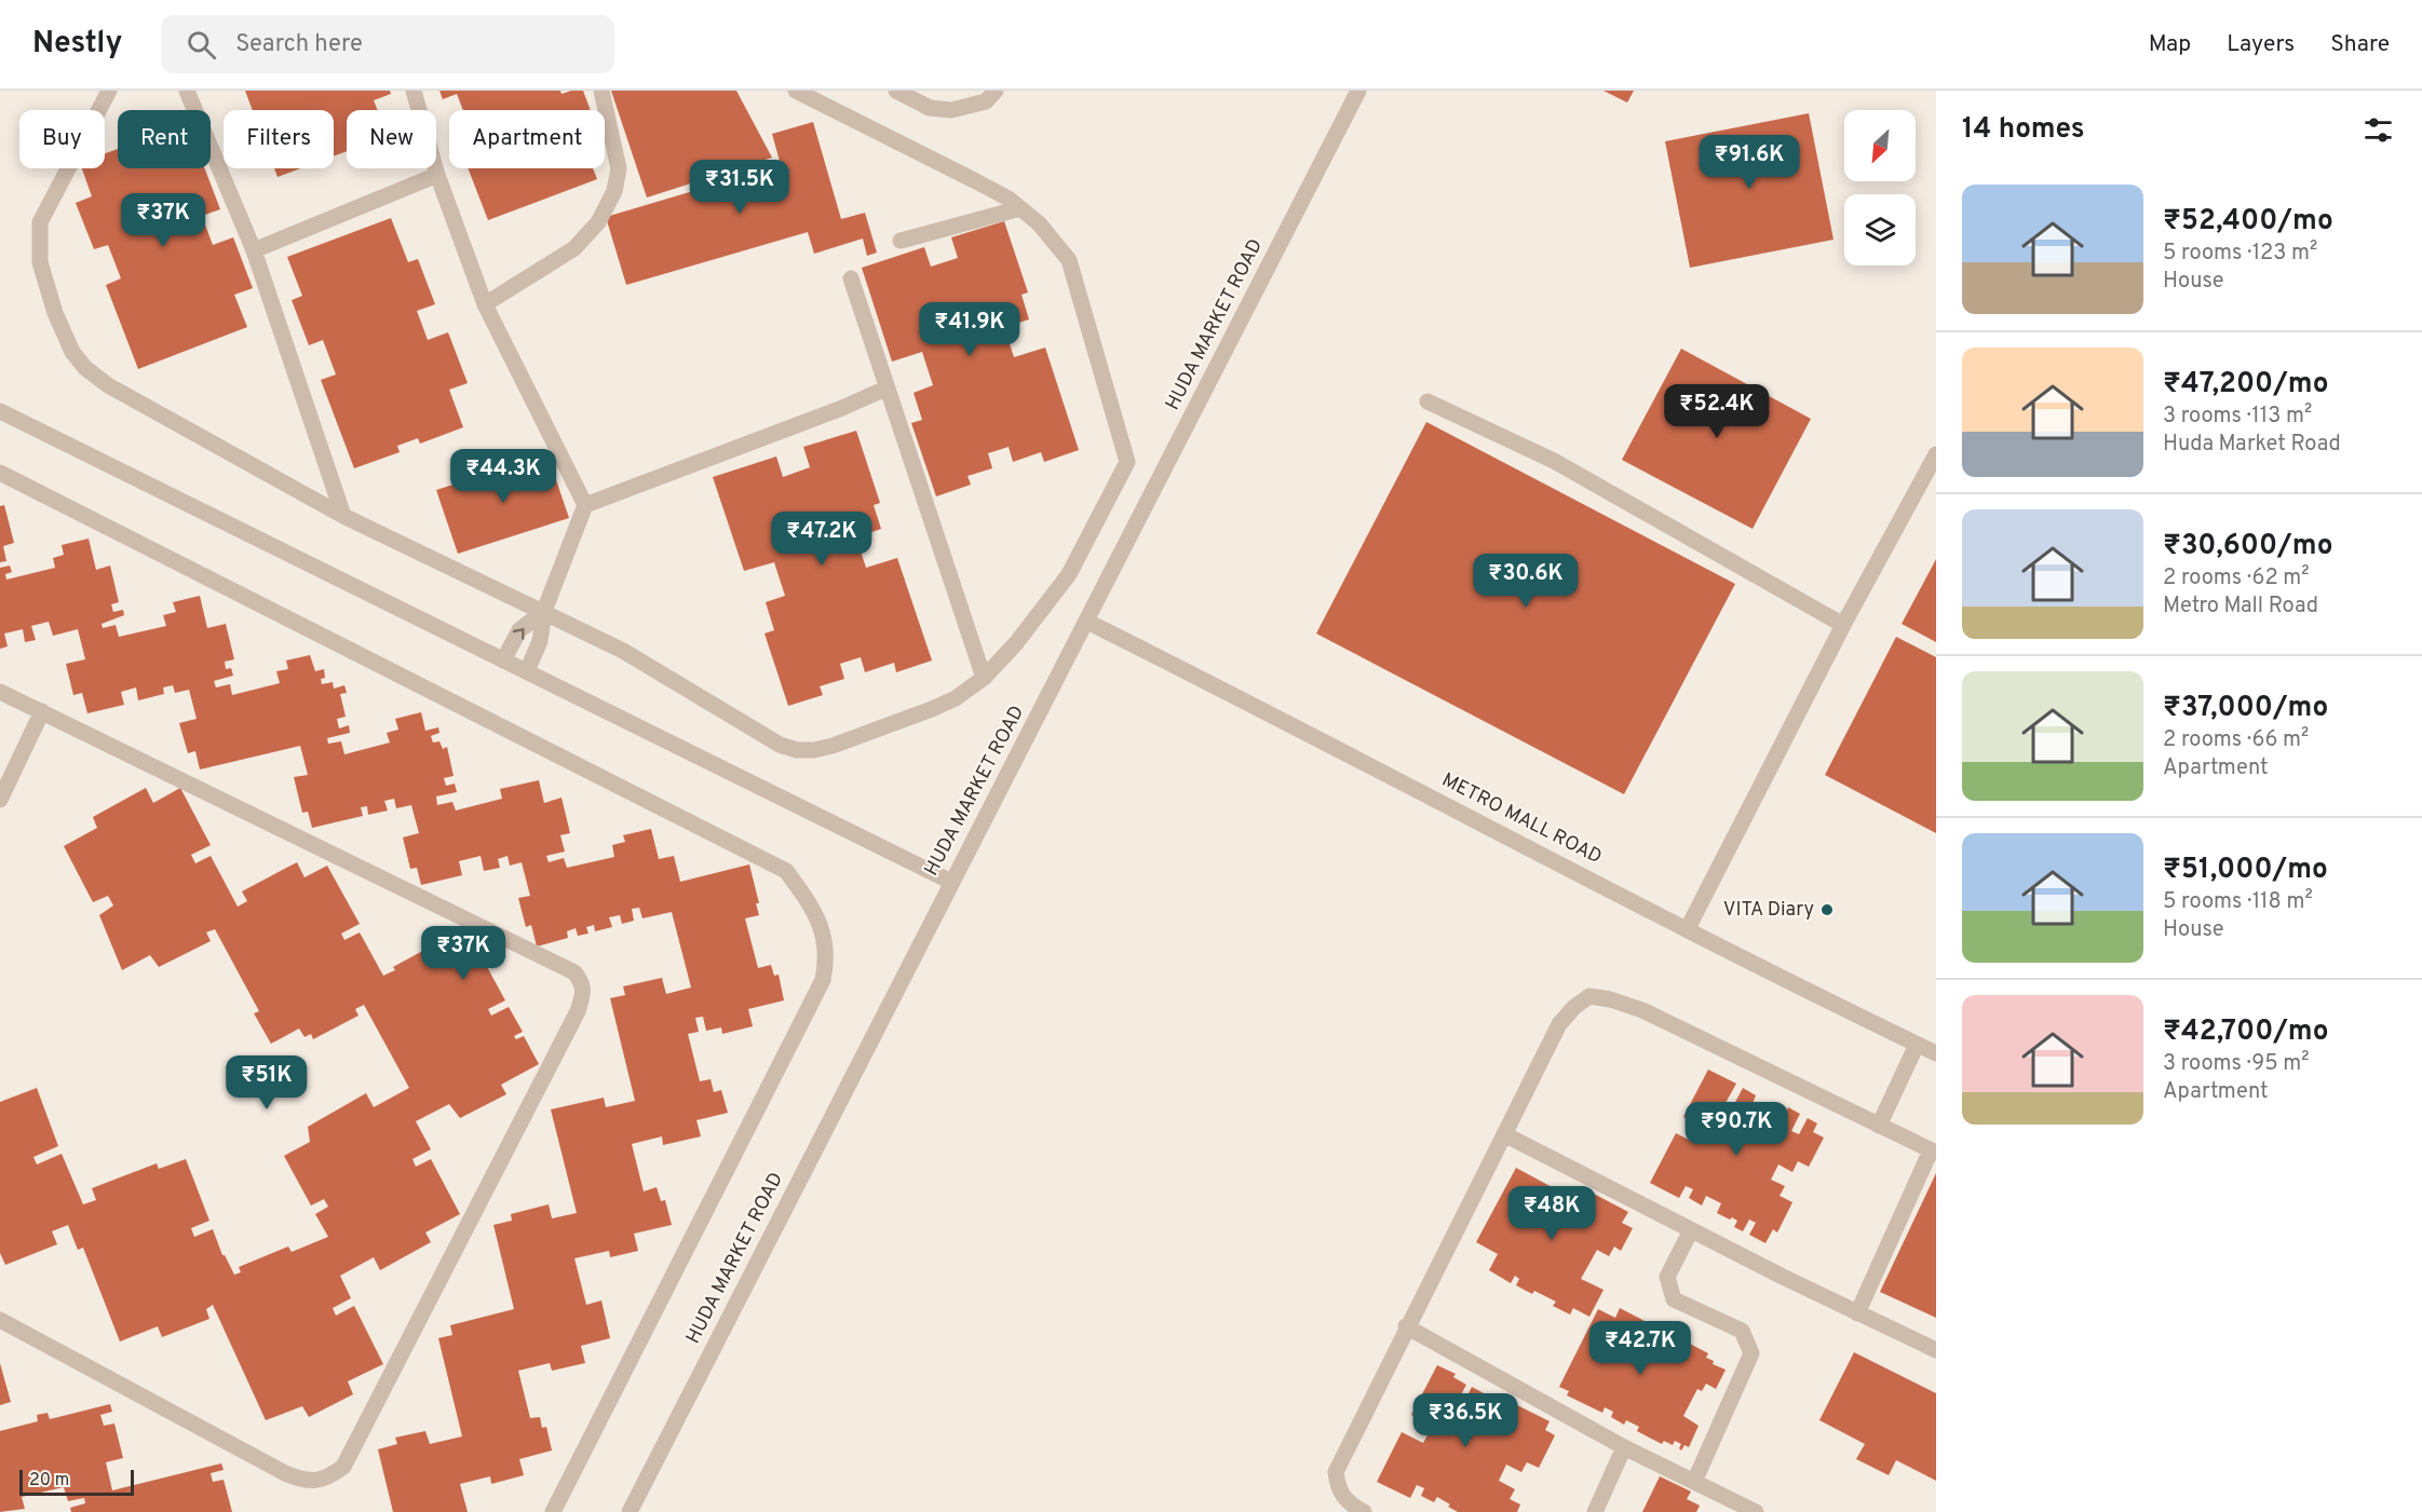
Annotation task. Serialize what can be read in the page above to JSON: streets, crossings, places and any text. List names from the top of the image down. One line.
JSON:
{"streets":{"street":["HUDA MARKET ROAD","METRO MALL ROAD"]},"crossings":[["HUDA MARKET ROAD","METRO MALL ROAD"]],"places":["VITA Diary"],"scale_bar":"20 m","north":"bottom left","page":{"header":"Nestly","search":"Search here","nav":["Map","Layers","Share"],"heading":"14 homes","chip":["Buy","Rent","Filters","New","Apartment"],"price":["₹91.6K","₹31.5K","₹37K","₹41.9K","₹52.4K","₹44.3K","₹47.2K","₹30.6K","₹37K","₹51K","₹90.7K","₹48K","₹42.7K","₹36.5K"],"list":[{"name":"₹52,400/mo","note":"5 rooms · 123 m² · House"},{"name":"₹47,200/mo","note":"3 rooms · 113 m² · Huda Market Road"},{"name":"₹30,600/mo","note":"2 rooms · 62 m² · Metro Mall Road"},{"name":"₹37,000/mo","note":"2 rooms · 66 m² · Apartment"},{"name":"₹51,000/mo","note":"5 rooms · 118 m² · House"},{"name":"₹42,700/mo","note":"3 rooms · 95 m² · Apartment"}],"scale":"20 m"}}
